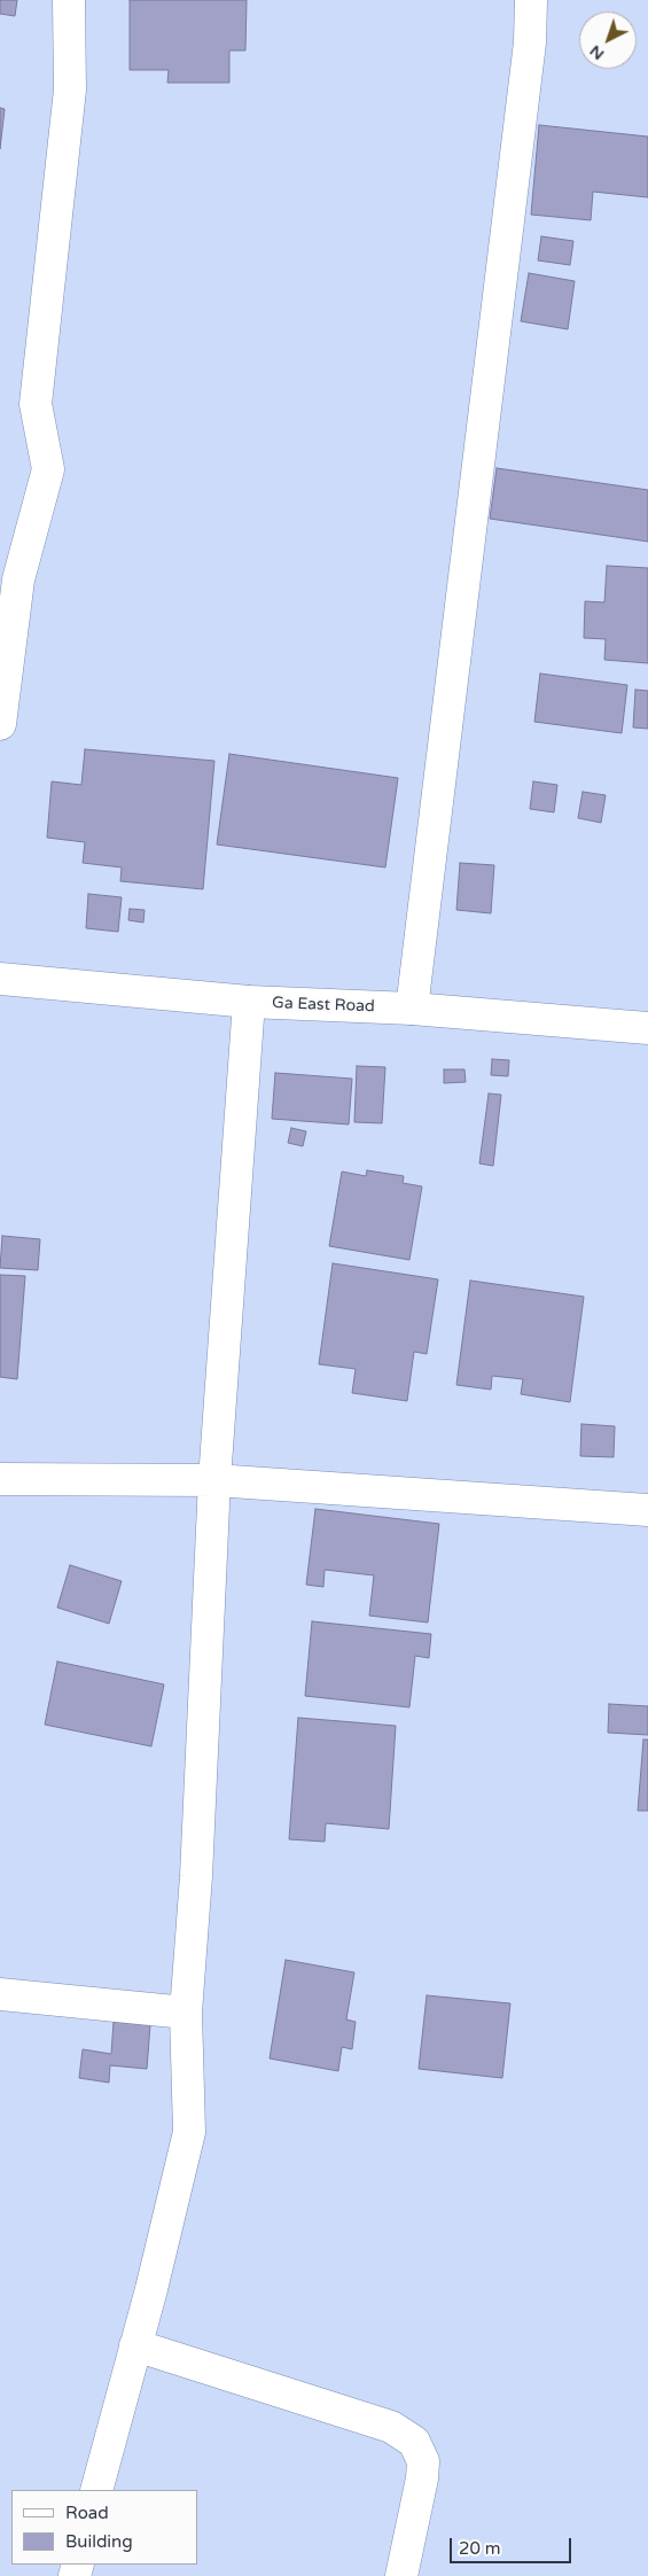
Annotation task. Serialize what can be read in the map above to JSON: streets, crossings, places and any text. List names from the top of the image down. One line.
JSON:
{"streets":{"street":["Ga East Road"]},"legend":["Road","Building"],"scale_bar":"20 m","north":"bottom left"}
